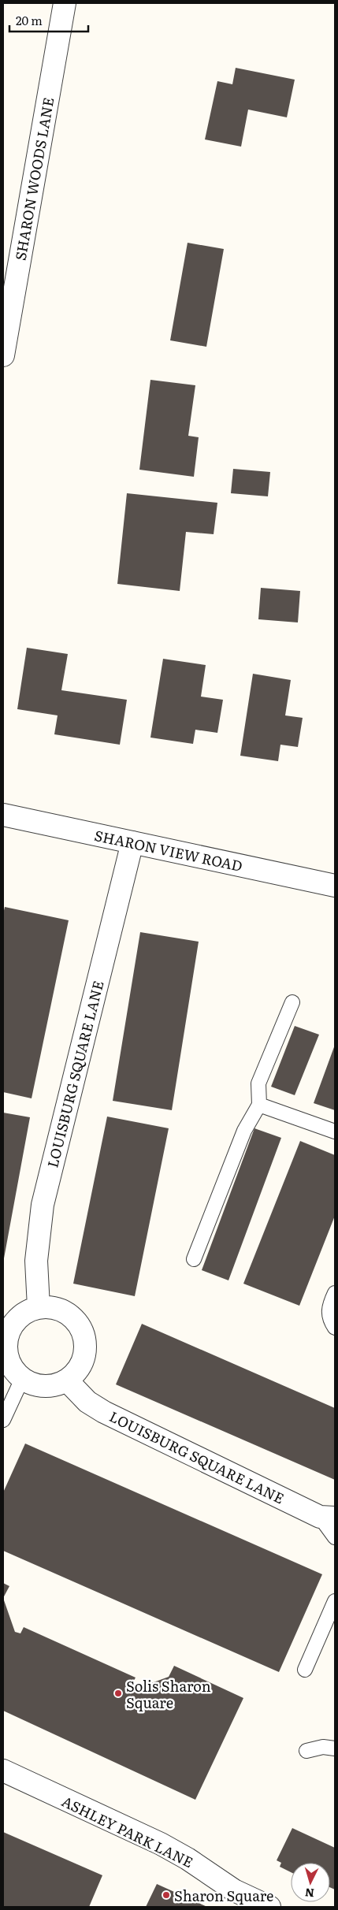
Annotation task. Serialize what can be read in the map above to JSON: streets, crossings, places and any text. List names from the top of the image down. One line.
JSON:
{"streets":{"street":["SHARON WOODS LANE","SHARON VIEW ROAD","LOUISBURG SQUARE LANE","ASHLEY PARK LANE"]},"crossings":[["SHARON VIEW ROAD","LOUISBURG SQUARE LANE"]],"places":["Solis Sharon Square","Sharon Square"],"scale_bar":"20 m","north":"bottom"}
